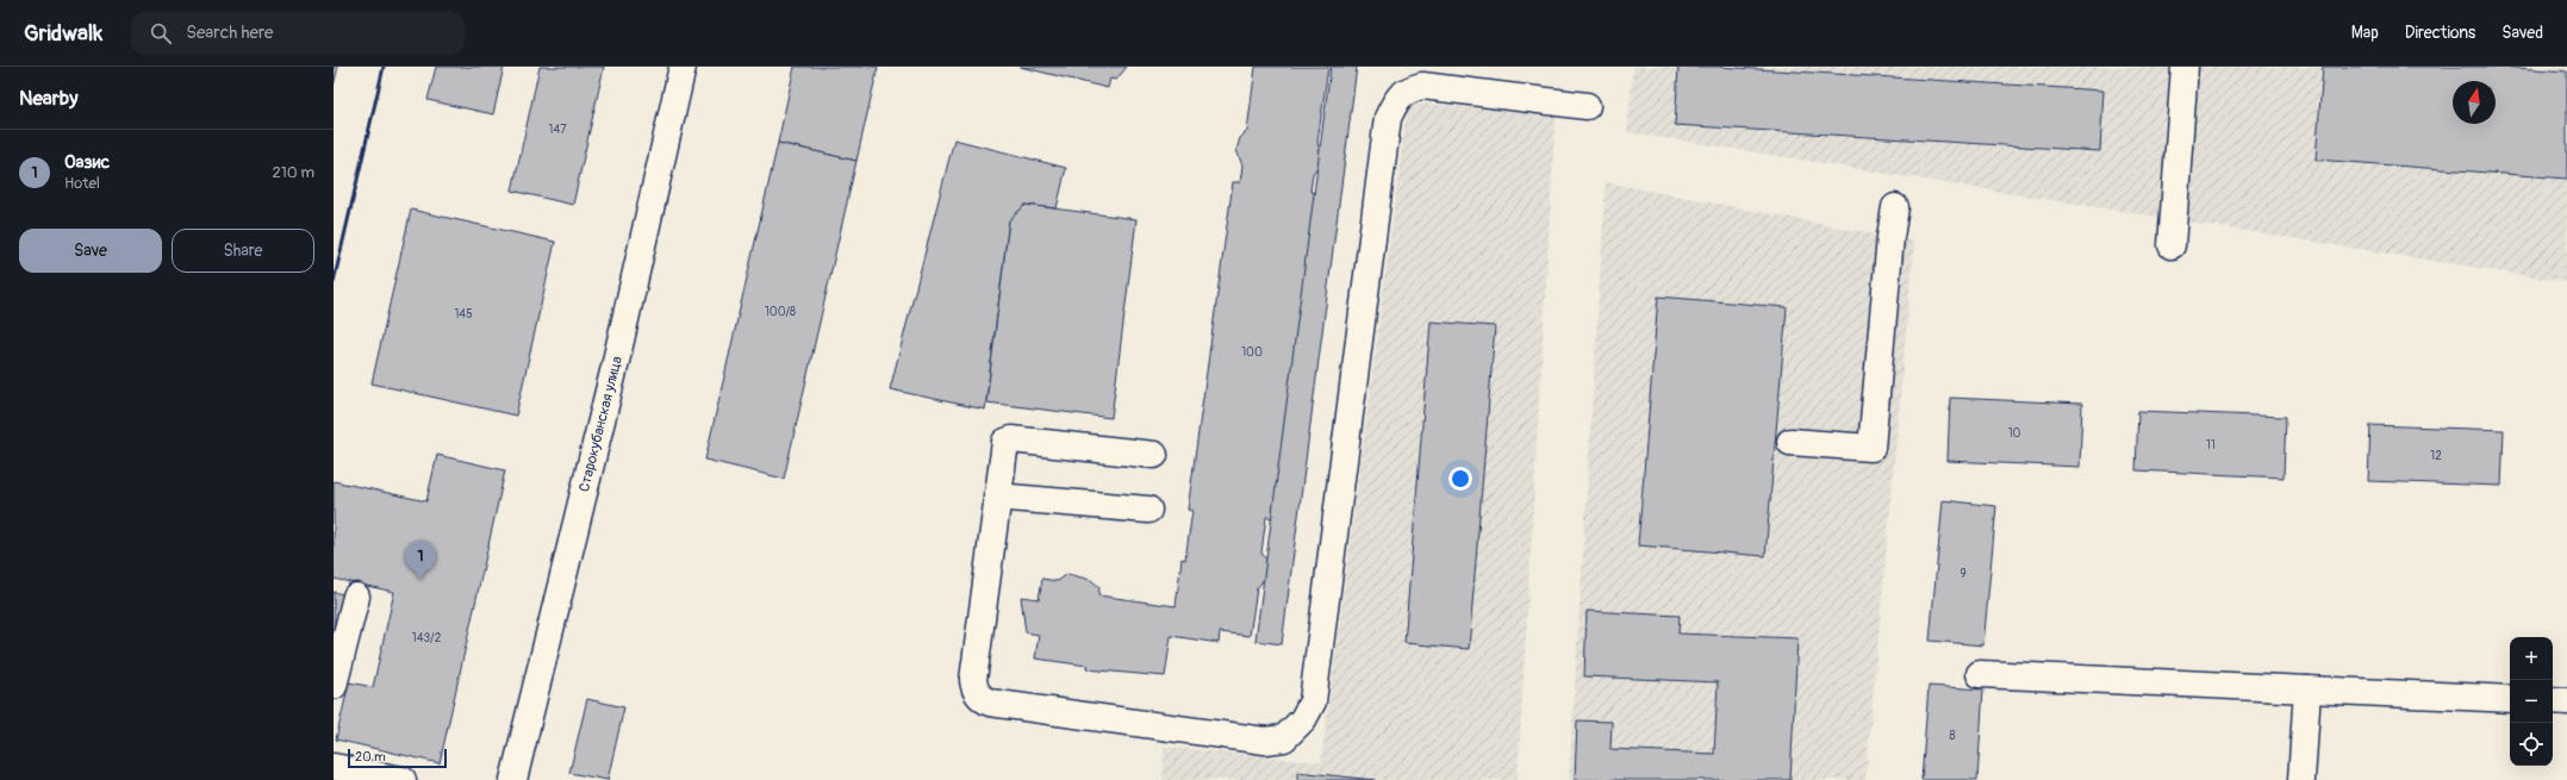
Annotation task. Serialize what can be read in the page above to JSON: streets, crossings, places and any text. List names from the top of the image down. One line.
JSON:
{"streets":{"street":["Старокубанская улица"]},"house_numbers":["147","100/8","145","100","10","11","12","9","143/2","8"],"scale_bar":"20 m","north":"top","page":{"header":"Gridwalk","search":"Search here","nav":["Map","Directions","Saved"],"heading":"Nearby","list":[{"mark":"1","name":"Оазис","note":"Hotel","value":"210 m"}],"buttons":["Save","Share"],"pins":"1","map_buttons":["+","−"],"scale":"20 m"}}
